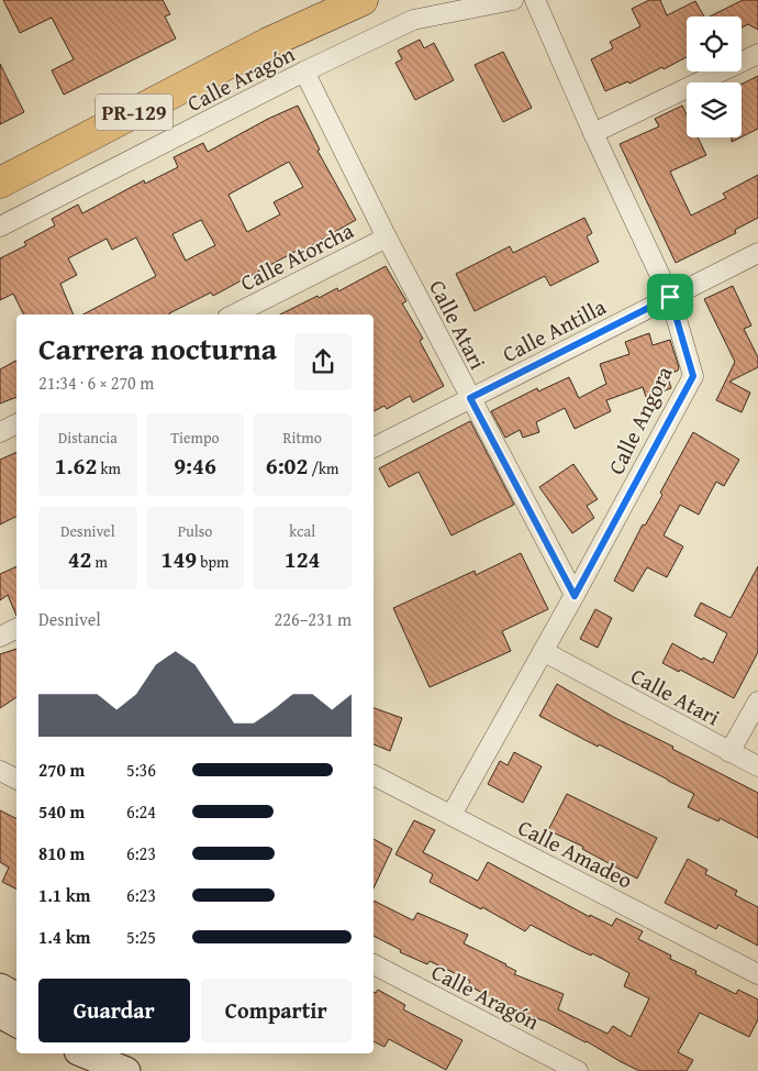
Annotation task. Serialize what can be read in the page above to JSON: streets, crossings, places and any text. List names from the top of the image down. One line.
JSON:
{"streets":{"main road":["PR-129"],"street":["Calle Aragón","Calle Atorcha","Calle Atari","Calle Antilla","Calle Angora","Calle Amadeo"]},"crossings":[["Calle Aragón","Calle Atari"],["Calle Atorcha","Calle Atari"],["Calle Atari","Calle Antilla"],["Calle Atari","Calle Angora"],["Calle Antilla","Calle Angora"],["Calle Angora","Calle Amadeo"]],"page":{"heading":["Carrera nocturna","21:34 · 6 × 270 m"],"stats":[["Distancia","1.62 km"],["Tiempo","9:46"],["Ritmo","6:02 /km"],["Desnivel","42 m"],["Pulso","149 bpm"],["kcal","124"]],"chart":["Desnivel","226–231 m"],"list":[{"name":"270 m","note":"5:36"},{"name":"540 m","note":"6:24"},{"name":"810 m","note":"6:23"},{"name":"1.1 km","note":"6:23"},{"name":"1.4 km","note":"5:25"}],"buttons":["Guardar","Compartir"]}}
